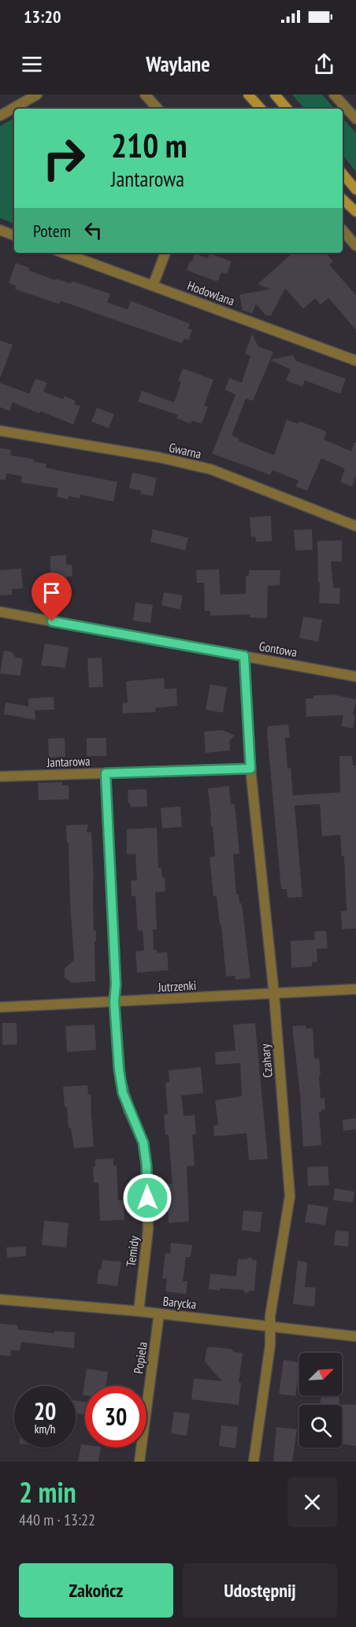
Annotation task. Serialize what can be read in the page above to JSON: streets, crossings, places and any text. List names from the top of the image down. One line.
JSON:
{"streets":{"street":["Hodowlana","Gwarna","Gontowa","Jantarowa","Jutrzenki","Czahary","Temidy","Barycka","Popiela"]},"crossings":[["Gontowa","Czahary"],["Jantarowa","Czahary"],["Jantarowa","Temidy"],["Jutrzenki","Czahary"],["Jutrzenki","Temidy"],["Czahary","Barycka"],["Temidy","Barycka"],["Barycka","Popiela"]],"north":"top right","page":{"status":"13:20","header":"Waylane","turn":["210 m","Jantarowa"],"then":"Potem","speed":"20 km/h","limit":"30","heading":["2 min","440 m · 13:22"],"buttons":["Zakończ","Udostępnij"]}}
